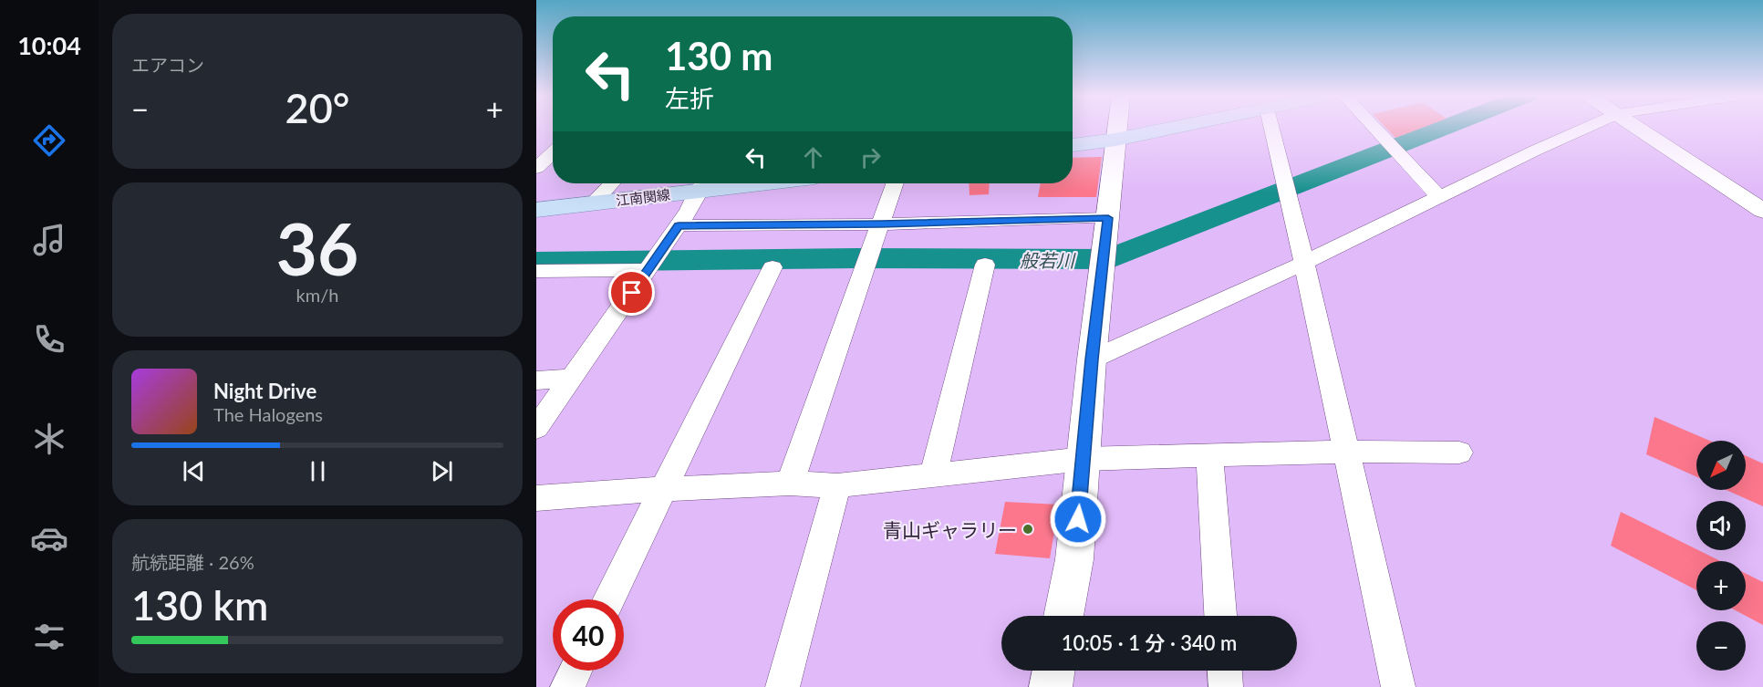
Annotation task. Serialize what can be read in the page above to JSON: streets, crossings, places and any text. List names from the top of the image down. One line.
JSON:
{"streets":{"main road":["江南関線"]},"water":["般若川"],"places":["青山ギャラリー"],"north":"bottom left","page":{"tabs":"10:04","tile":["エアコン",["36","km/h"],["航続距離 · 26%","130 km"]],"turn":["130 m","左折"],"heat":["−","20°","+"],"song":["Night Drive","The Halogens"],"map_buttons":["+","−"],"limit":"40","trip":"10:05 · 1 分 · 340 m"}}
